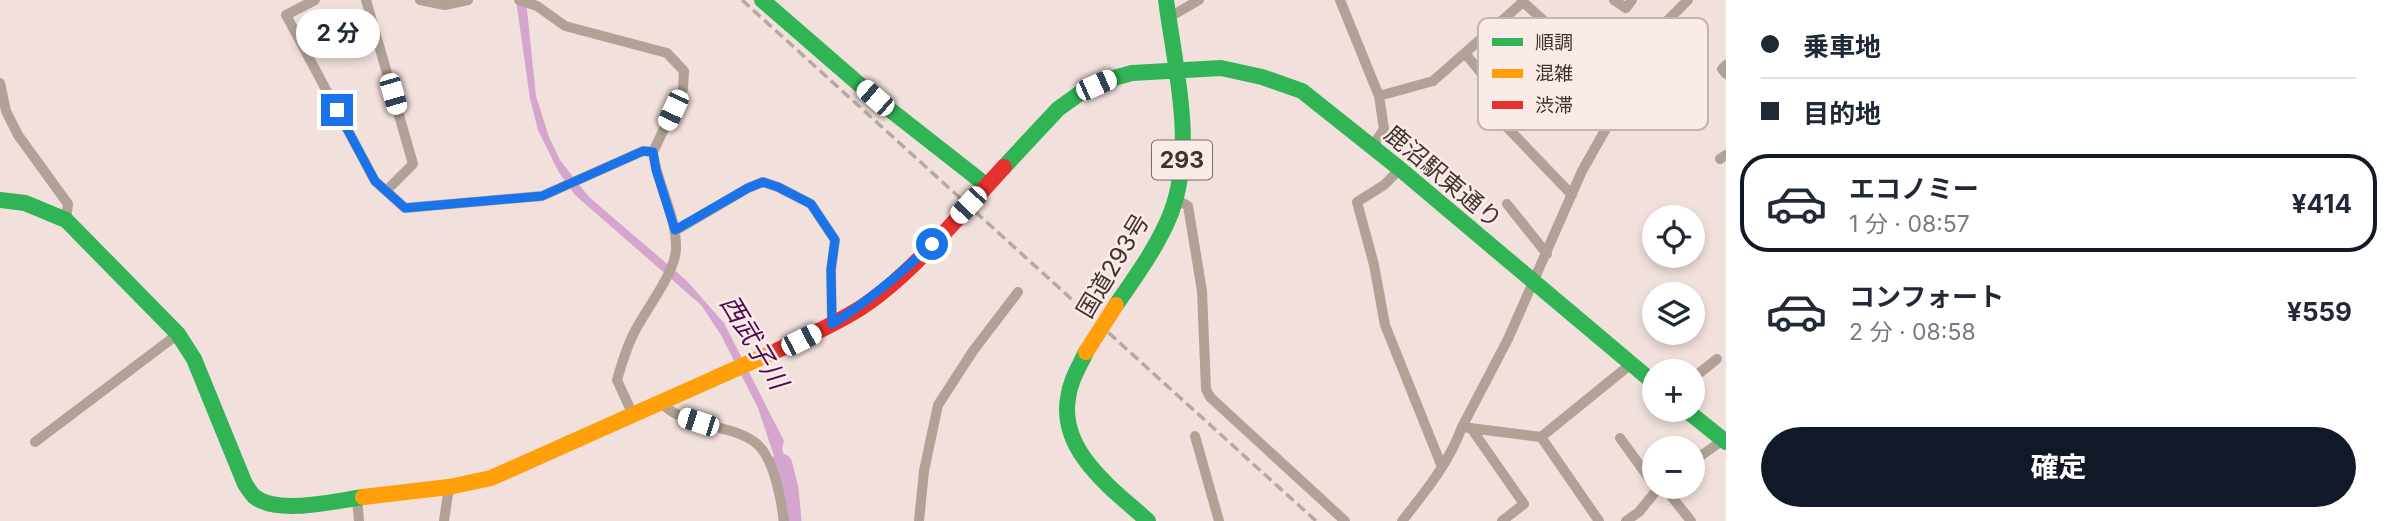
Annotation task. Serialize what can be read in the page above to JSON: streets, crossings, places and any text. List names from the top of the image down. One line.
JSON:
{"streets":{"main road":["293","鹿沼駅東通り","国道293号"]},"crossings":[["鹿沼駅東通り","国道293号"]],"water":["西武子川"],"legend":["順調","混雑","渋滞"],"page":{"banner":["乗車地","目的地"],"bubble":"2 分","list":[{"name":"エコノミー","note":"1 分 · 08:57","value":"¥414"},{"name":"コンフォート","note":"2 分 · 08:58","value":"¥559"}],"map_buttons":["+","−"],"buttons":"確定"}}
